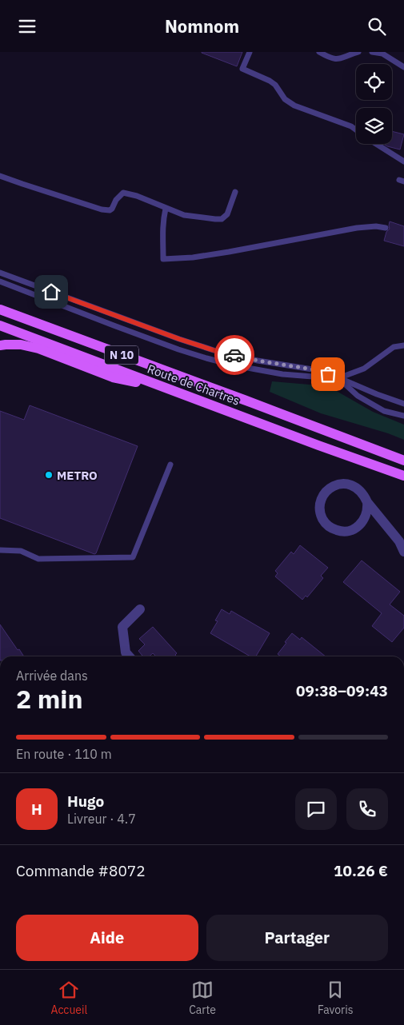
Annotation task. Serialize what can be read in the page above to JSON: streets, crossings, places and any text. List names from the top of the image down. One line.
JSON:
{"streets":{"main road":["N 10","Route de Chartres"]},"places":["METRO"],"page":{"header":"Nomnom","heading":["2 min","Arrivée dans","09:38–09:43"],"panel":["Hugo","Livreur · 4.7","Commande #8072","10.26 €"],"bar":"En route · 110 m","round":"H","buttons":["Aide","Partager"],"tabs":["Accueil","Carte","Favoris"]}}
